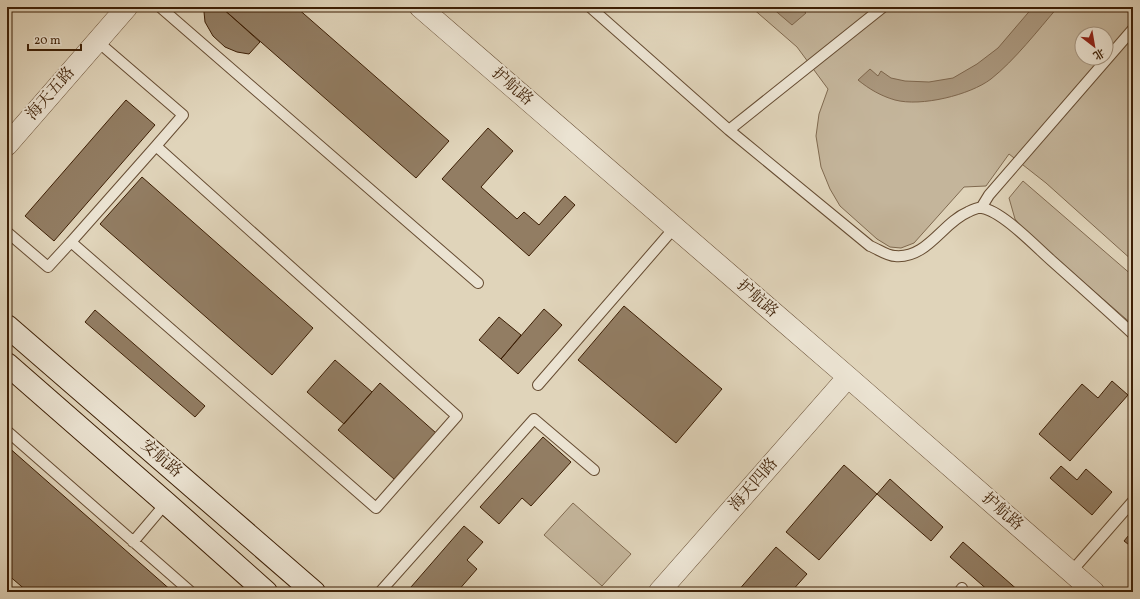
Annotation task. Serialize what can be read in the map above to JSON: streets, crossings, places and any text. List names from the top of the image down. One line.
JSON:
{"streets":{"street":["护航路","海天五路","安航路","海天四路"]},"crossings":[["护航路","海天四路"]],"scale_bar":"20 m","north":"bottom right"}
